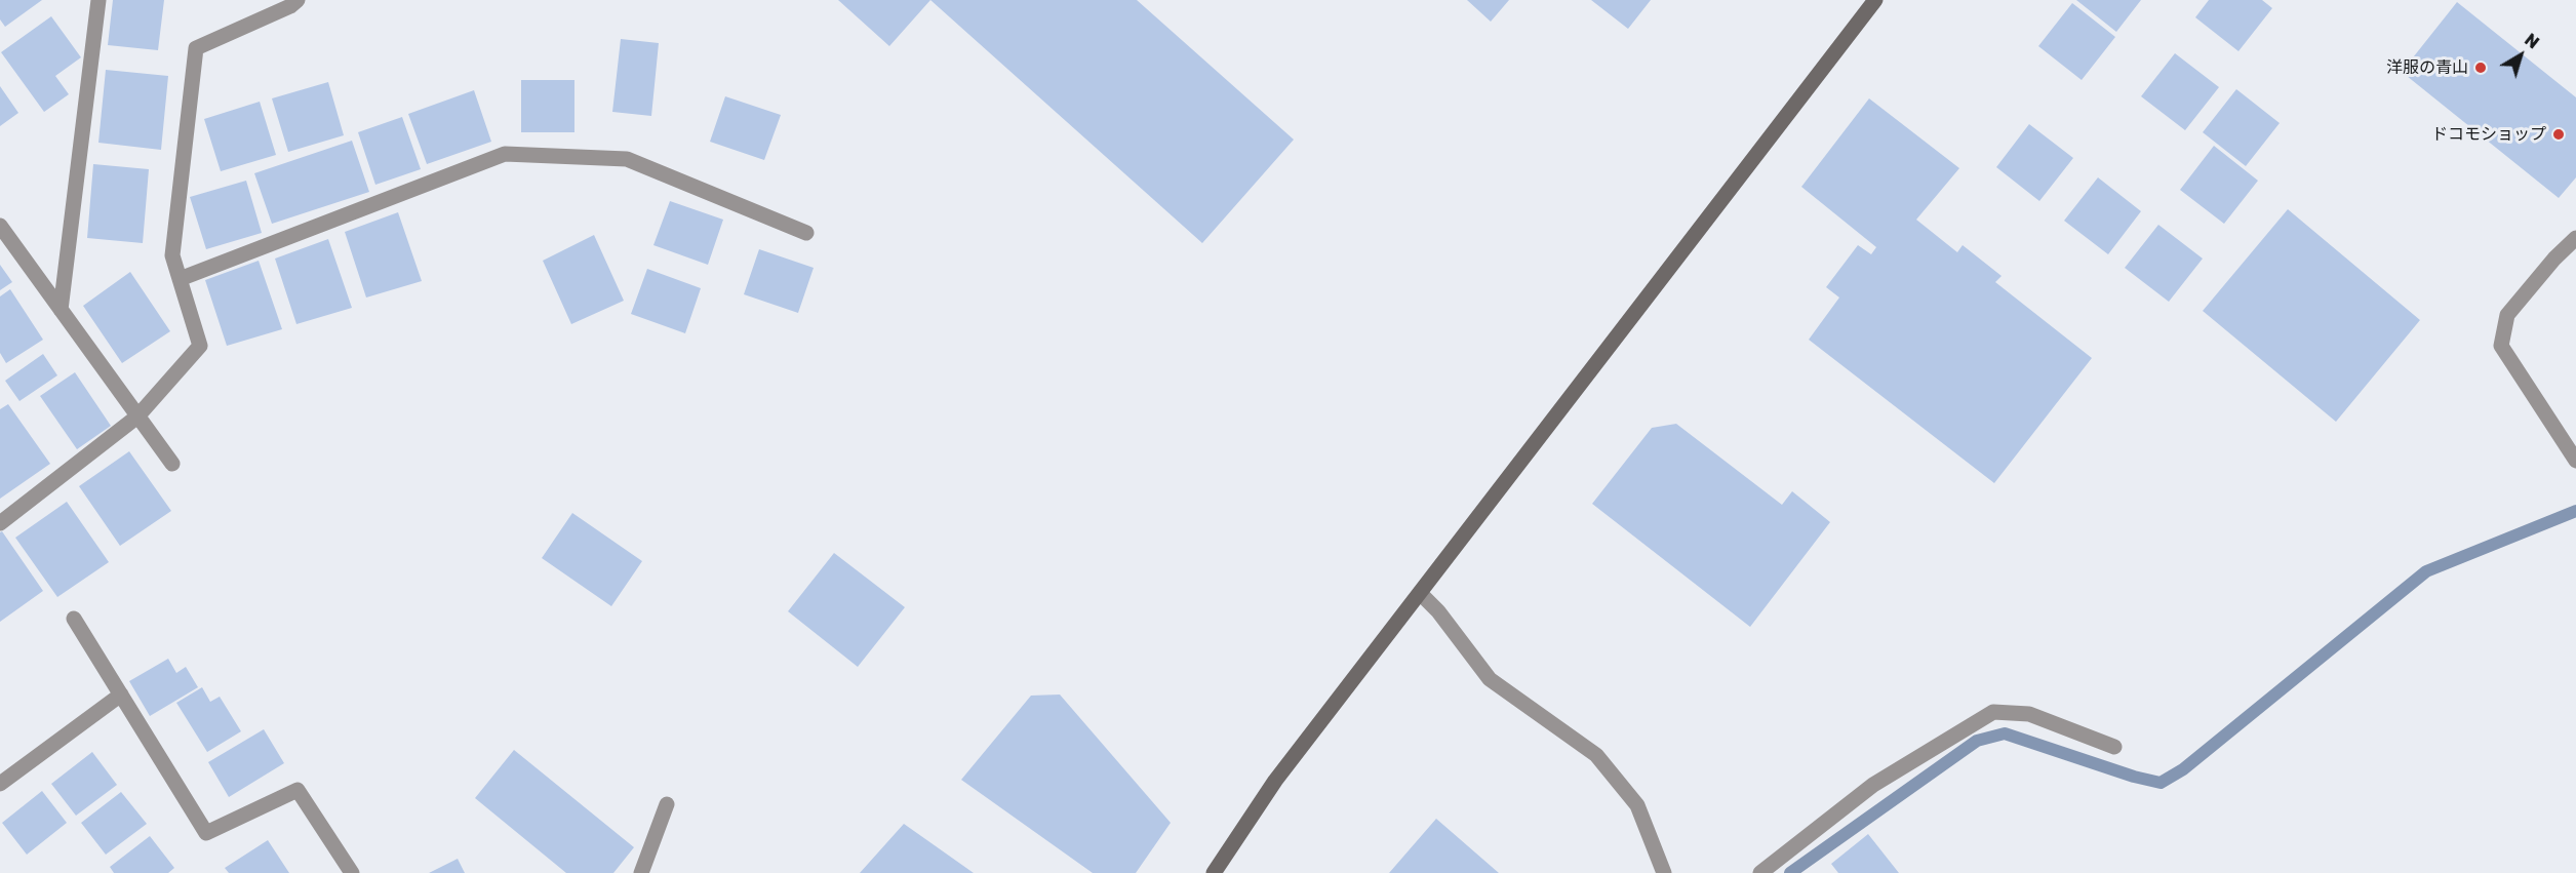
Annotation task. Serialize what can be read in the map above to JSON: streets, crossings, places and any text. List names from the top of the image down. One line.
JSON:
{"places":["洋服の青山","ドコモショップ"],"north":"top right"}
